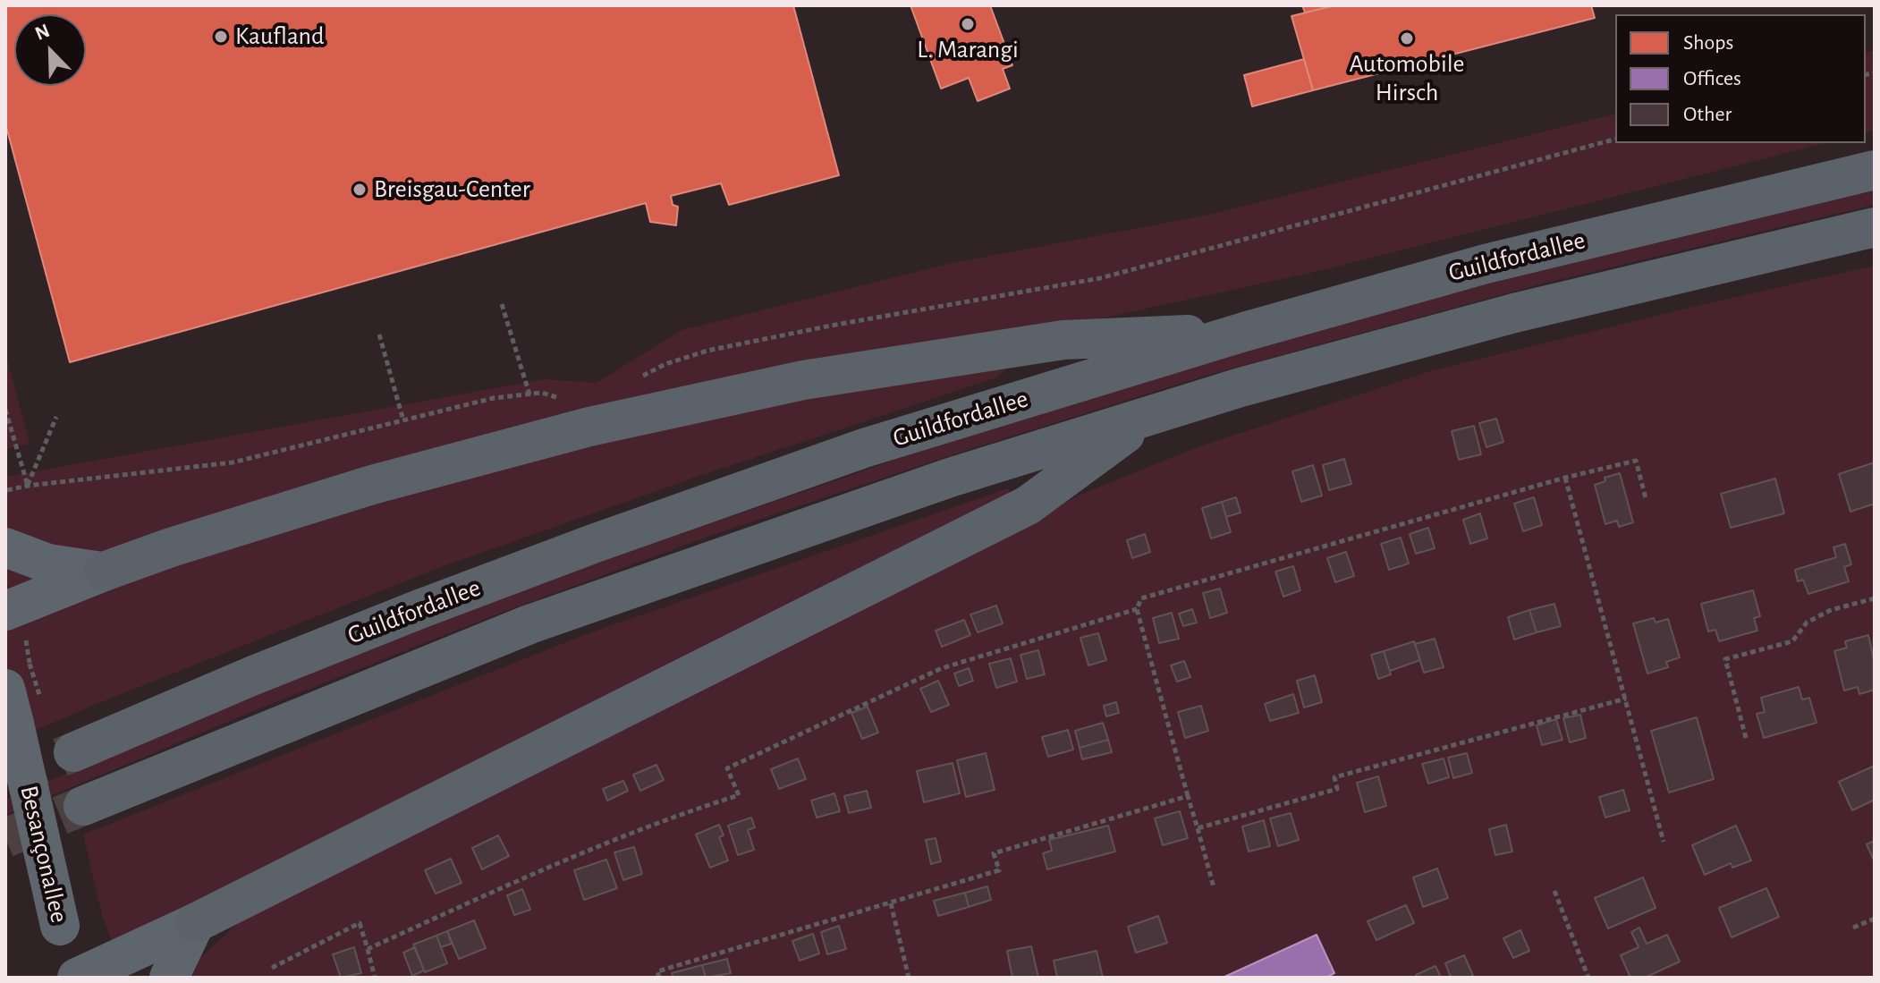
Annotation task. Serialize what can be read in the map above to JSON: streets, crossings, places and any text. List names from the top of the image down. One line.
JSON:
{"streets":{"highway":["Guildfordallee"],"main road":["Besançonallee"]},"places":["L. Marangi","Kaufland","Automobile Hirsch","Breisgau-Center"],"legend":["Shops","Offices","Other"],"north":"top left"}
